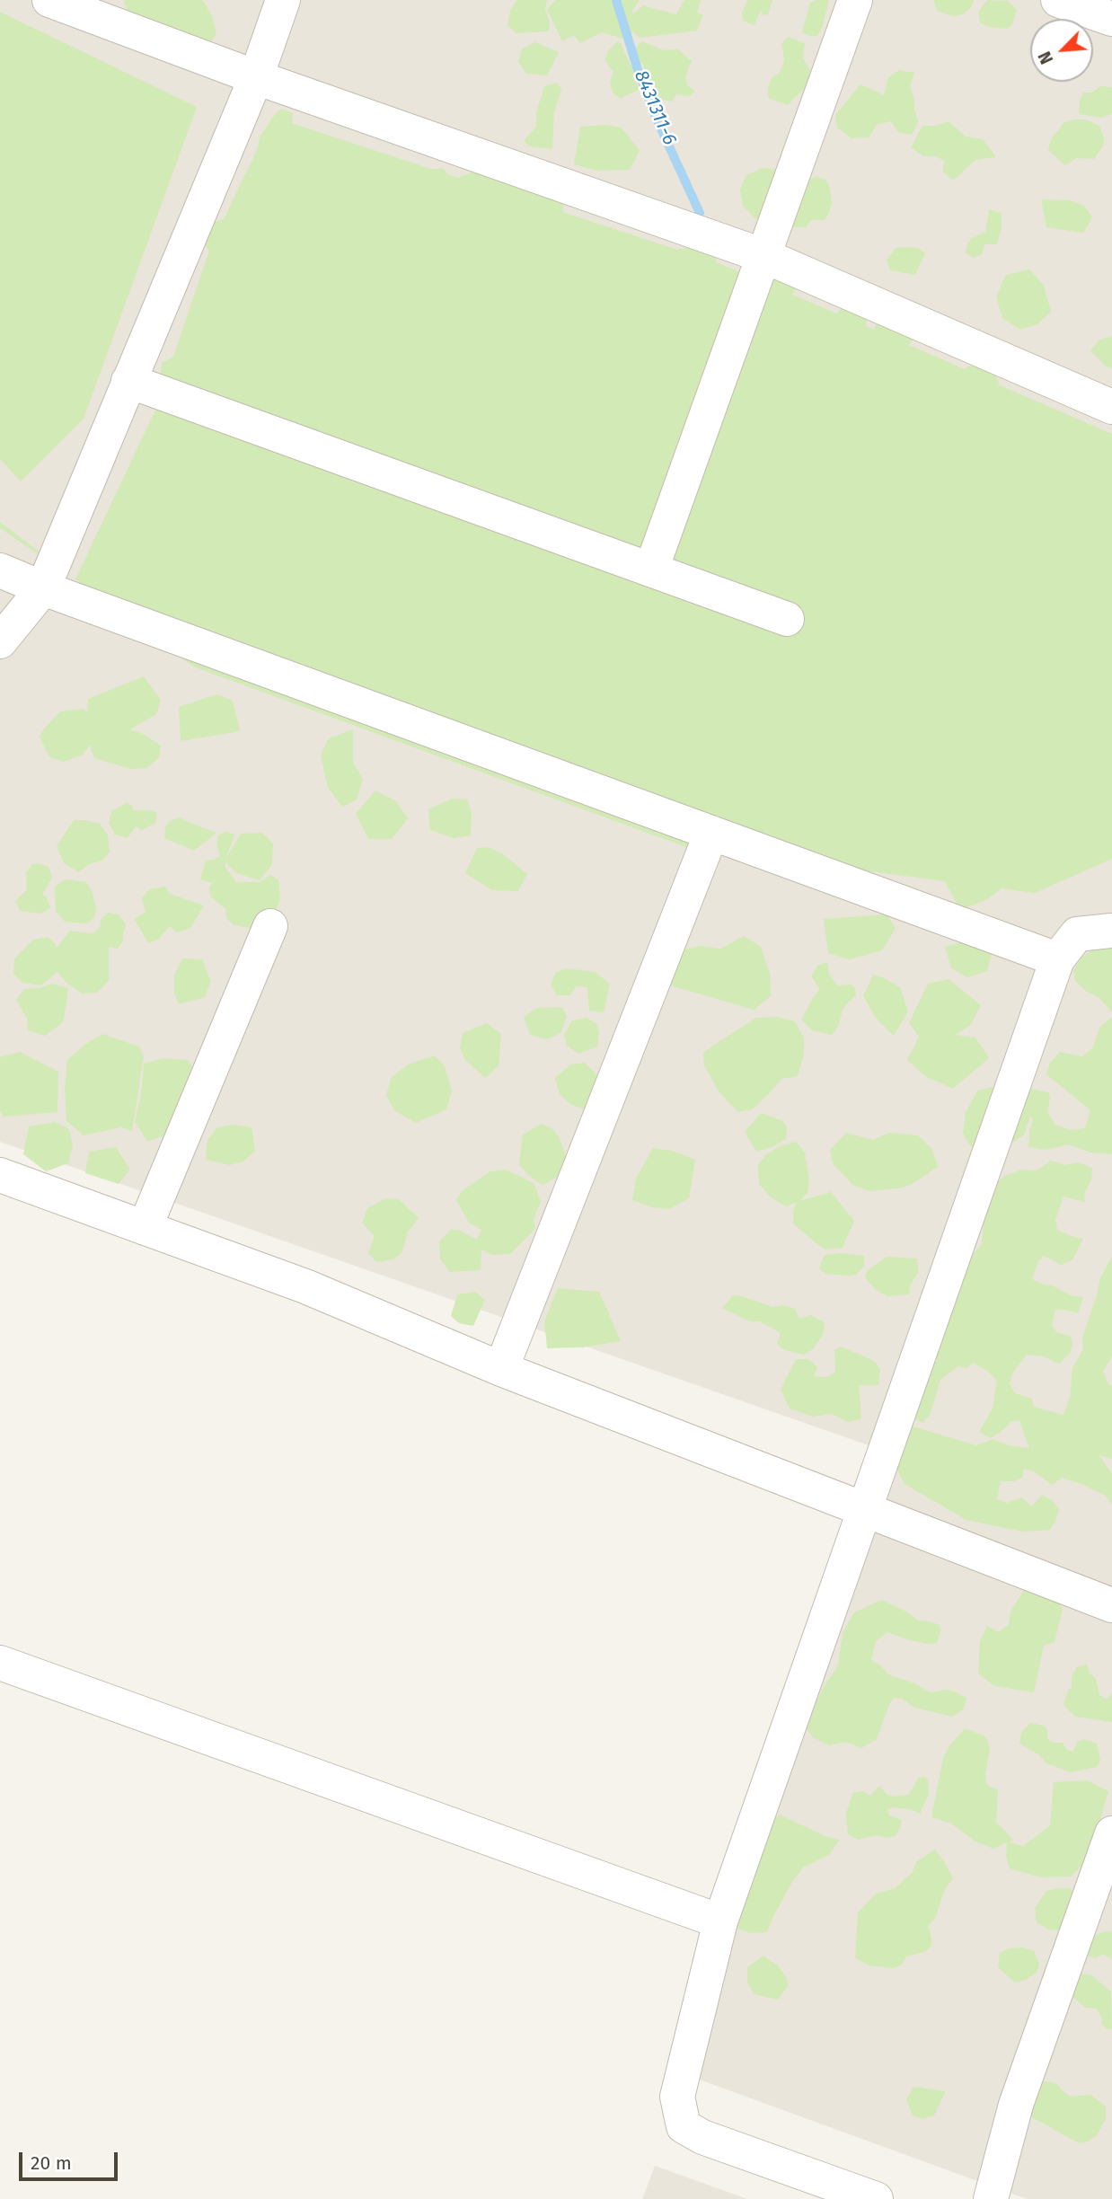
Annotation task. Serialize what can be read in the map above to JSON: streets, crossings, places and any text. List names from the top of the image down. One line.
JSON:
{"water":["8431311-6"],"scale_bar":"20 m","north":"bottom left"}
